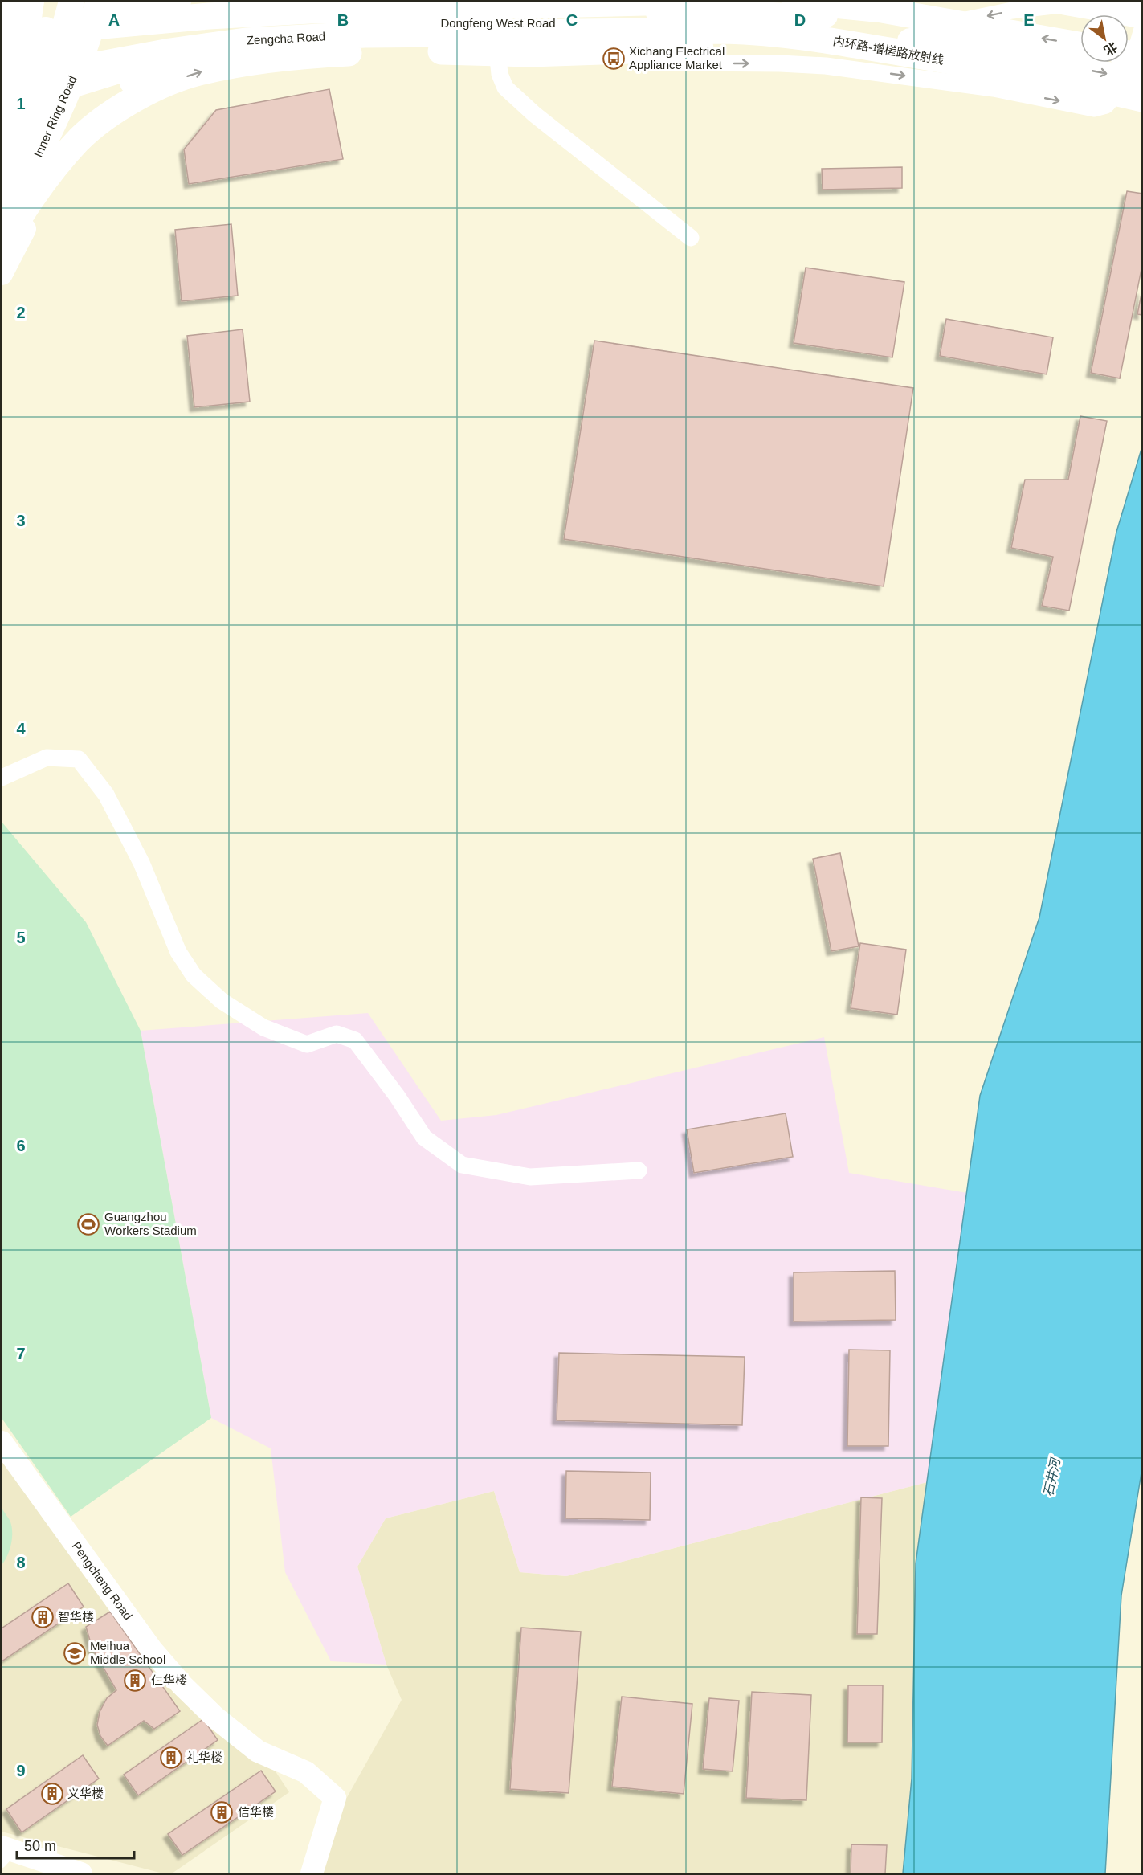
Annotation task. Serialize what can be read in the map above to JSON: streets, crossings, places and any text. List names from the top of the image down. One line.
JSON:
{"streets":{"highway":["Zengcha Road","内环路-增槎路放射线","Inner Ring Road"],"main road":["Dongfeng West Road","Pengcheng Road"]},"crossings":[["Dongfeng West Road","Zengcha Road"],["Zengcha Road","内环路-增槎路放射线"]],"water":["石井河"],"places":{"bus stop":["Xichang Electrical Appliance Market"],"sports":["Guangzhou Workers Stadium"],"building":["智华楼","仁华楼","礼华楼","义华楼","信华楼"],"school or university":["Meihua Middle School"]},"scale_bar":"50 m","north":"bottom right","grid":{"columns":["A","B","C","D","E"],"rows":["1","2","3","4","5","6","7","8","9"]}}
